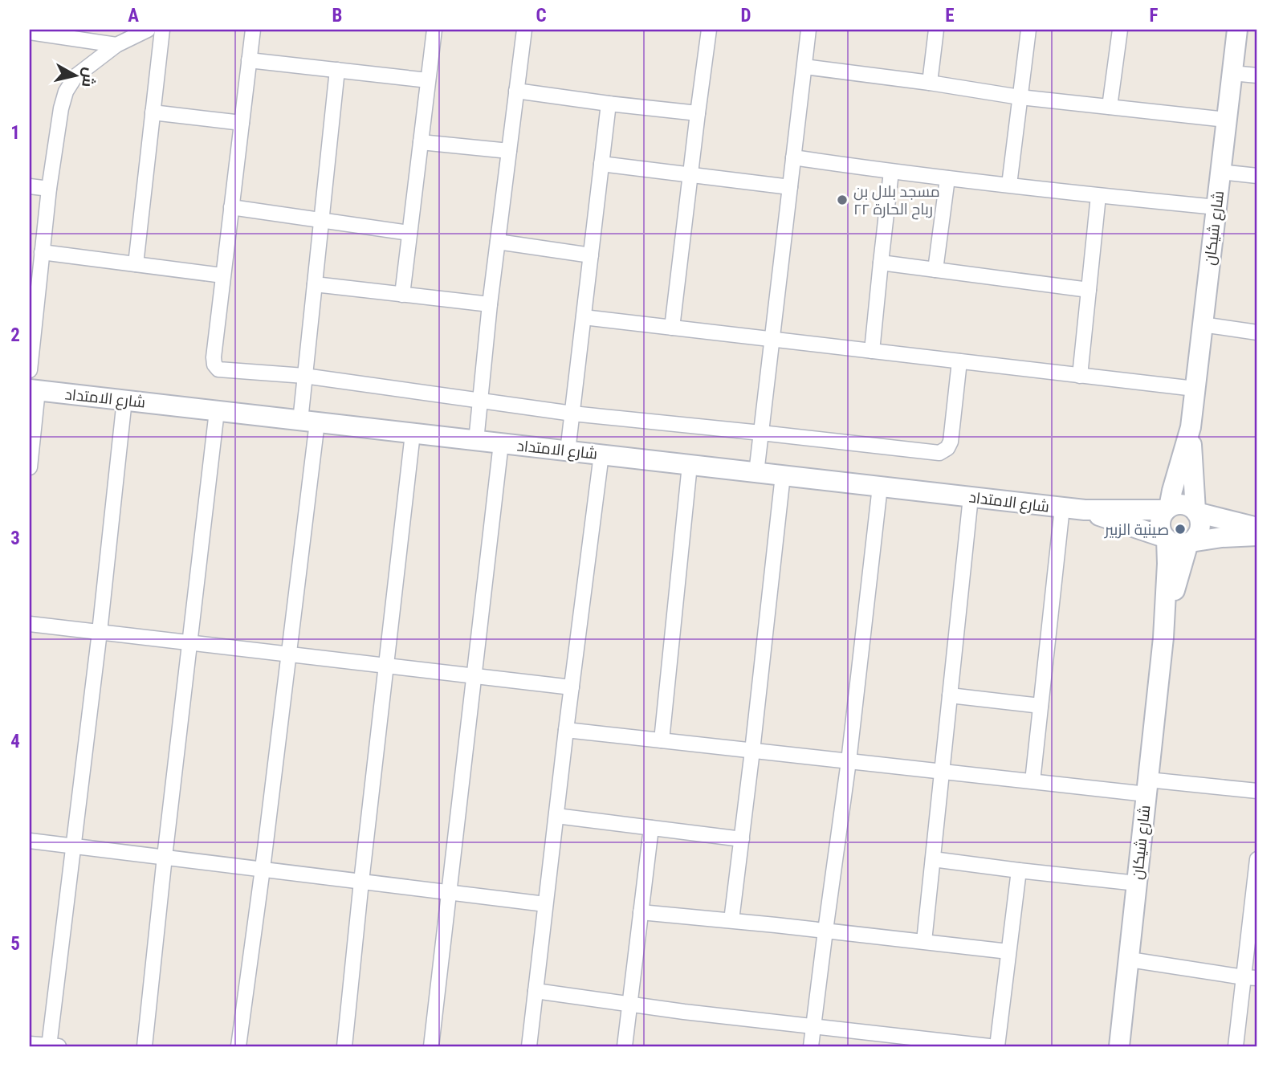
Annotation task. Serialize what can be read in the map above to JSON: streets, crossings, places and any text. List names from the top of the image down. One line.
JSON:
{"streets":{"street":["شارع شيكان","شارع الامتداد"]},"crossings":[["شارع شيكان","شارع الامتداد"]],"places":["مسجد بلال بن رباح الحارة ٢٢","صينية الزبير"],"north":"right","grid":{"columns":["A","B","C","D","E","F"],"rows":["1","2","3","4","5"]}}
